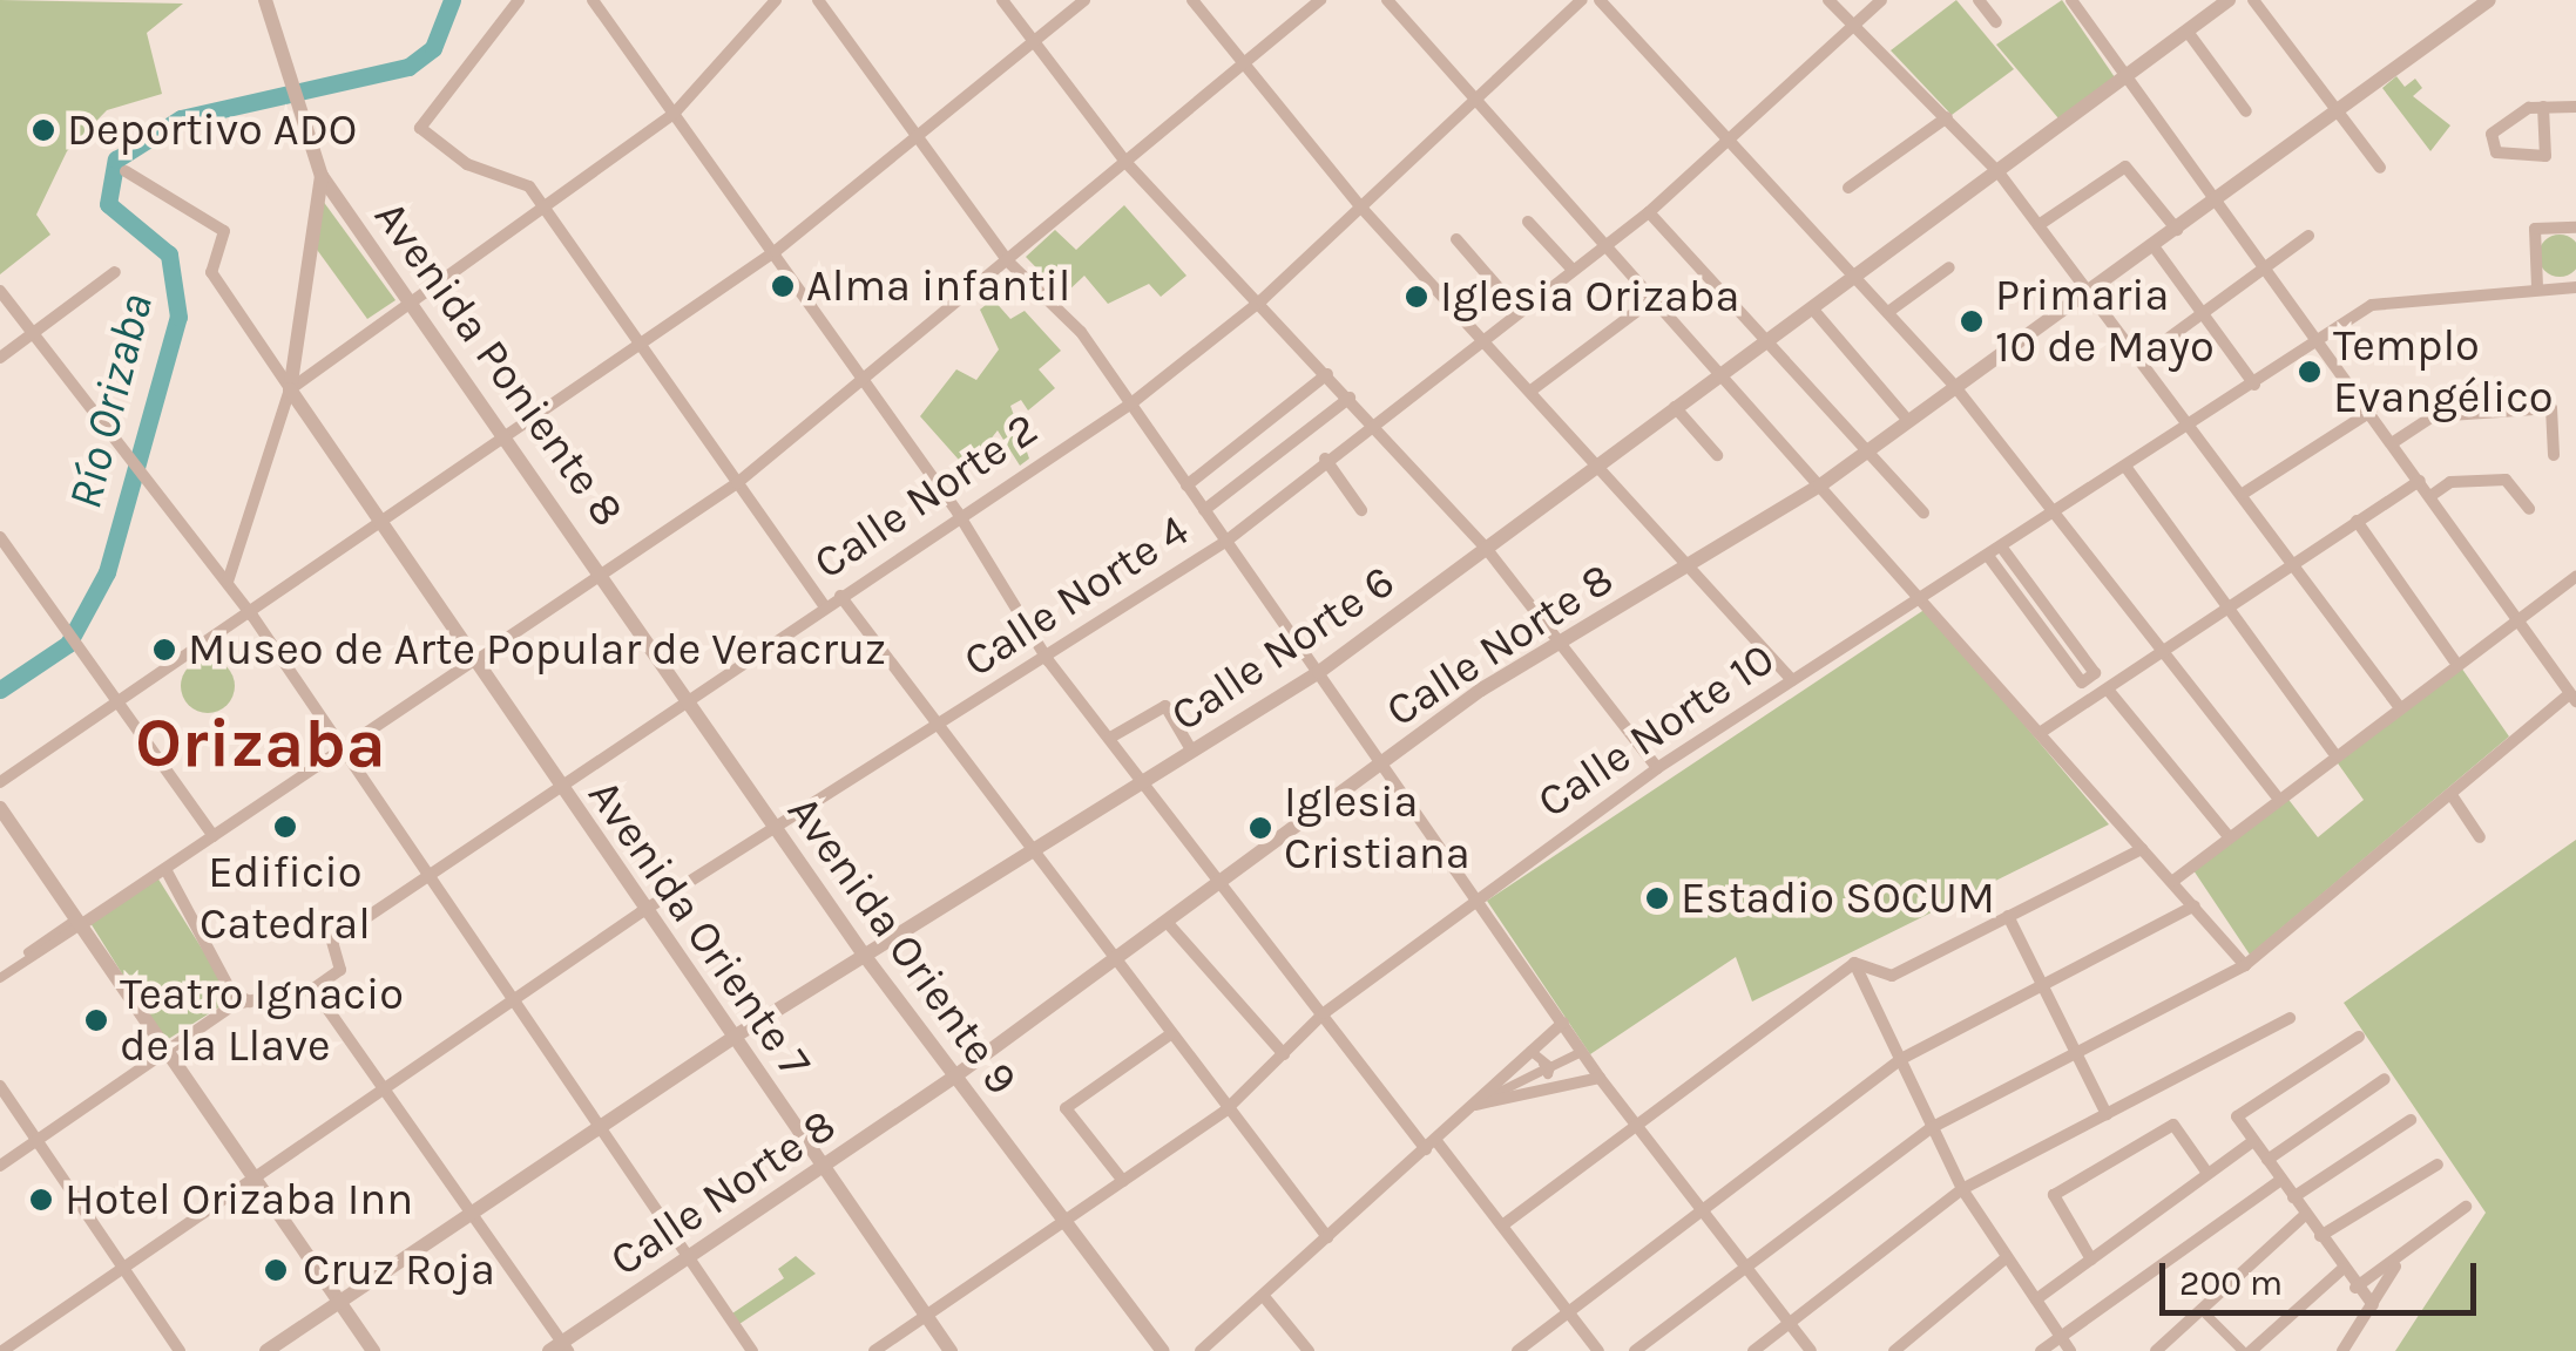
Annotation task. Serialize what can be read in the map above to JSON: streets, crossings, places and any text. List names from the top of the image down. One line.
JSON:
{"streets":{"street":["Avenida Poniente 8","Calle Norte 2","Calle Norte 4","Calle Norte 8","Calle Norte 6","Calle Norte 10","Avenida Oriente 7","Avenida Oriente 9"]},"crossings":[["Avenida Poniente 8","Avenida Oriente 9"],["Calle Norte 2","Avenida Oriente 7"],["Calle Norte 2","Avenida Oriente 9"],["Calle Norte 4","Avenida Oriente 7"],["Calle Norte 4","Avenida Oriente 9"],["Calle Norte 8","Avenida Oriente 7"],["Calle Norte 8","Avenida Oriente 9"],["Calle Norte 6","Avenida Oriente 7"],["Calle Norte 6","Avenida Oriente 9"],["Calle Norte 10","Avenida Oriente 7"],["Calle Norte 10","Avenida Oriente 9"]],"districts":["Orizaba"],"water":["Río Orizaba"],"places":["Deportivo ADO","Alma infantil","Iglesia Orizaba","Primaria 10 de Mayo","Templo Evangélico","Museo de Arte Popular de Veracruz","Edificio Catedral","Iglesia Cristiana","Estadio SOCUM","Teatro Ignacio de la Llave","Hotel Orizaba Inn","Cruz Roja"],"scale_bar":"200 m"}
